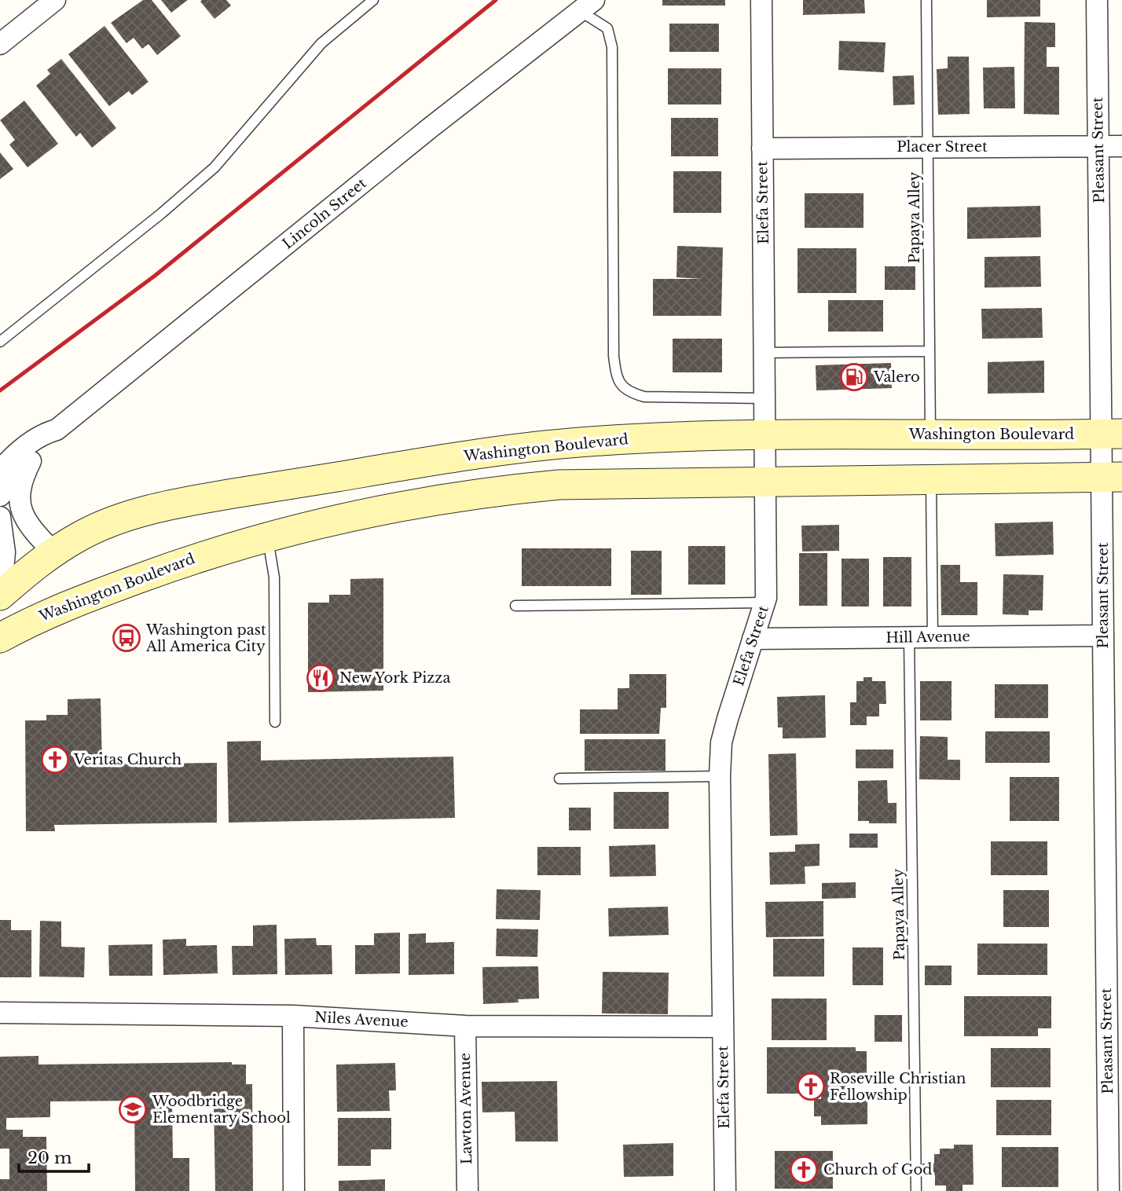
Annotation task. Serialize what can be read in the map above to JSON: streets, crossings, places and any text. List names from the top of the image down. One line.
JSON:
{"streets":{"main road":["Washington Boulevard"],"street":["Placer Street","Pleasant Street","Elefa Street","Lincoln Street","Hill Avenue","Niles Avenue","Lawton Avenue"],"lane":["Papaya Alley"]},"crossings":[["Placer Street","Pleasant Street"],["Placer Street","Elefa Street"],["Placer Street","Papaya Alley"],["Pleasant Street","Washington Boulevard"],["Pleasant Street","Hill Avenue"],["Elefa Street","Washington Boulevard"],["Elefa Street","Hill Avenue"],["Elefa Street","Niles Avenue"],["Lincoln Street","Washington Boulevard"],["Papaya Alley","Washington Boulevard"],["Papaya Alley","Hill Avenue"],["Niles Avenue","Lawton Avenue"]],"places":{"fuel station":["Valero"],"bus stop":["Washington past All America City"],"restaurant":["New York Pizza"],"church":["Veritas Church","Roseville Christian Fellowship","Church of God"],"school or university":["Woodbridge Elementary School"]},"scale_bar":"20 m"}
